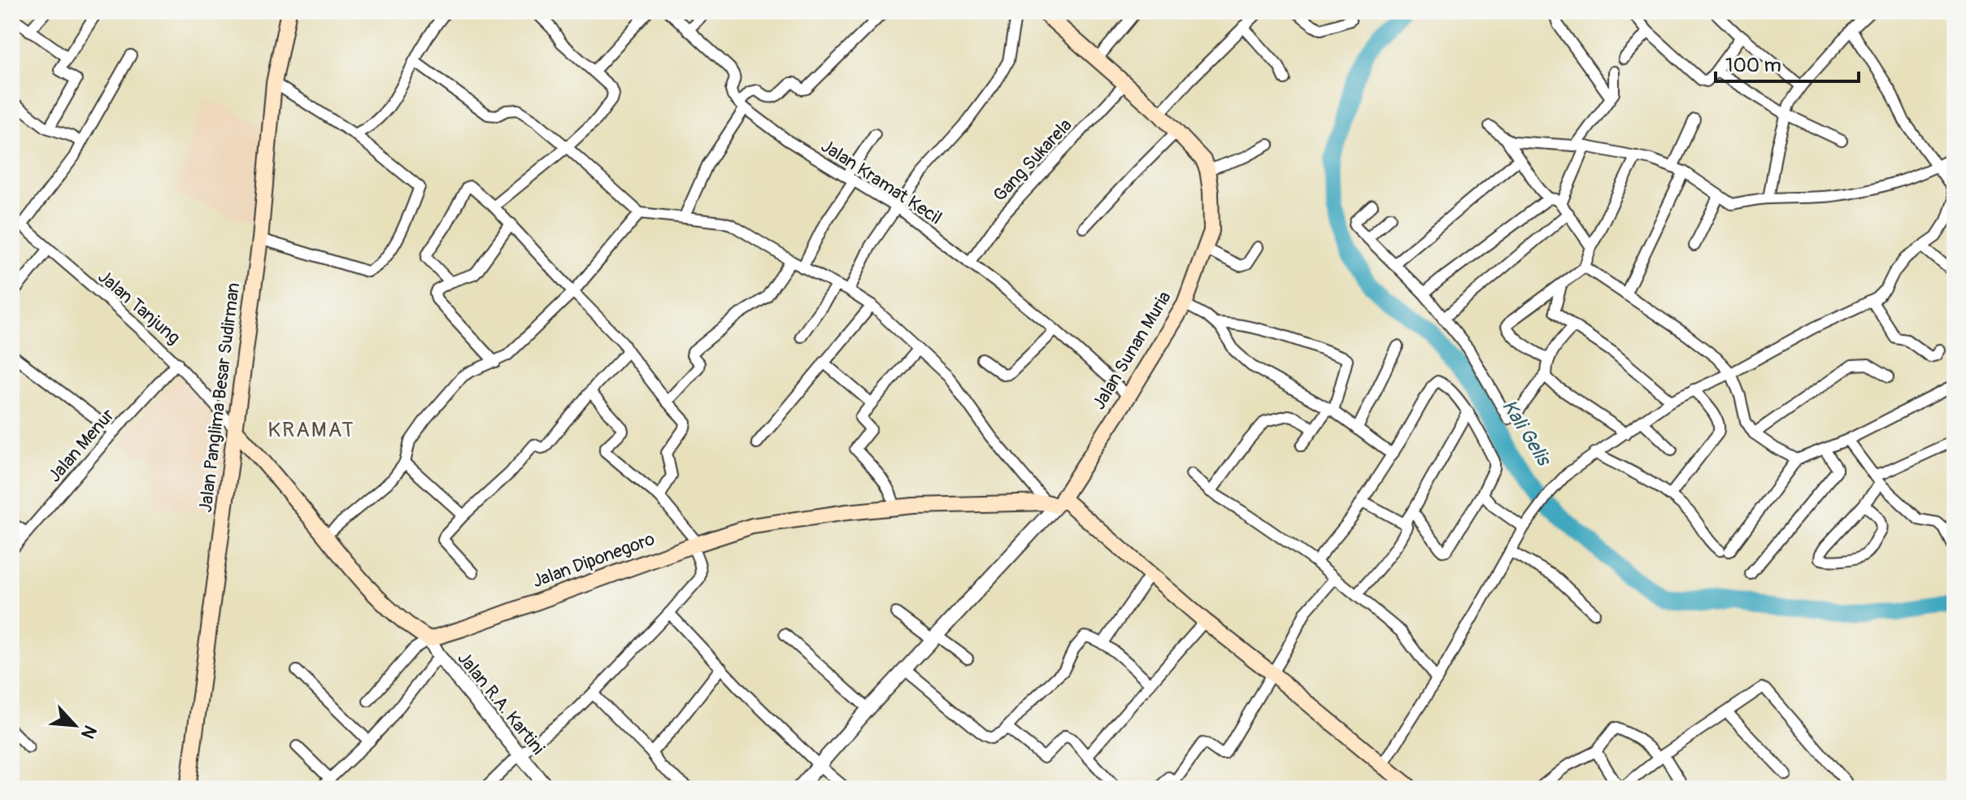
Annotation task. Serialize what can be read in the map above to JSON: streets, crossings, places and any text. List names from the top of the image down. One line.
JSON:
{"streets":{"main road":["Jalan Sunan Muria","Jalan Panglima Besar Sudirman","Jalan Diponegoro"],"street":["Gang Sukarela","Jalan Kramat Kecil","Jalan Tanjung","Jalan Menur","Jalan R.A. Kartini"]},"crossings":[["Gang Sukarela","Jalan Kramat Kecil"],["Jalan Kramat Kecil","Jalan Sunan Muria"],["Jalan Tanjung","Jalan Panglima Besar Sudirman"],["Jalan Tanjung","Jalan Menur"],["Jalan Sunan Muria","Jalan Diponegoro"],["Jalan Diponegoro","Jalan R.A. Kartini"]],"districts":["KRAMAT"],"water":["Kali Gelis"],"scale_bar":"100 m","north":"bottom right"}
